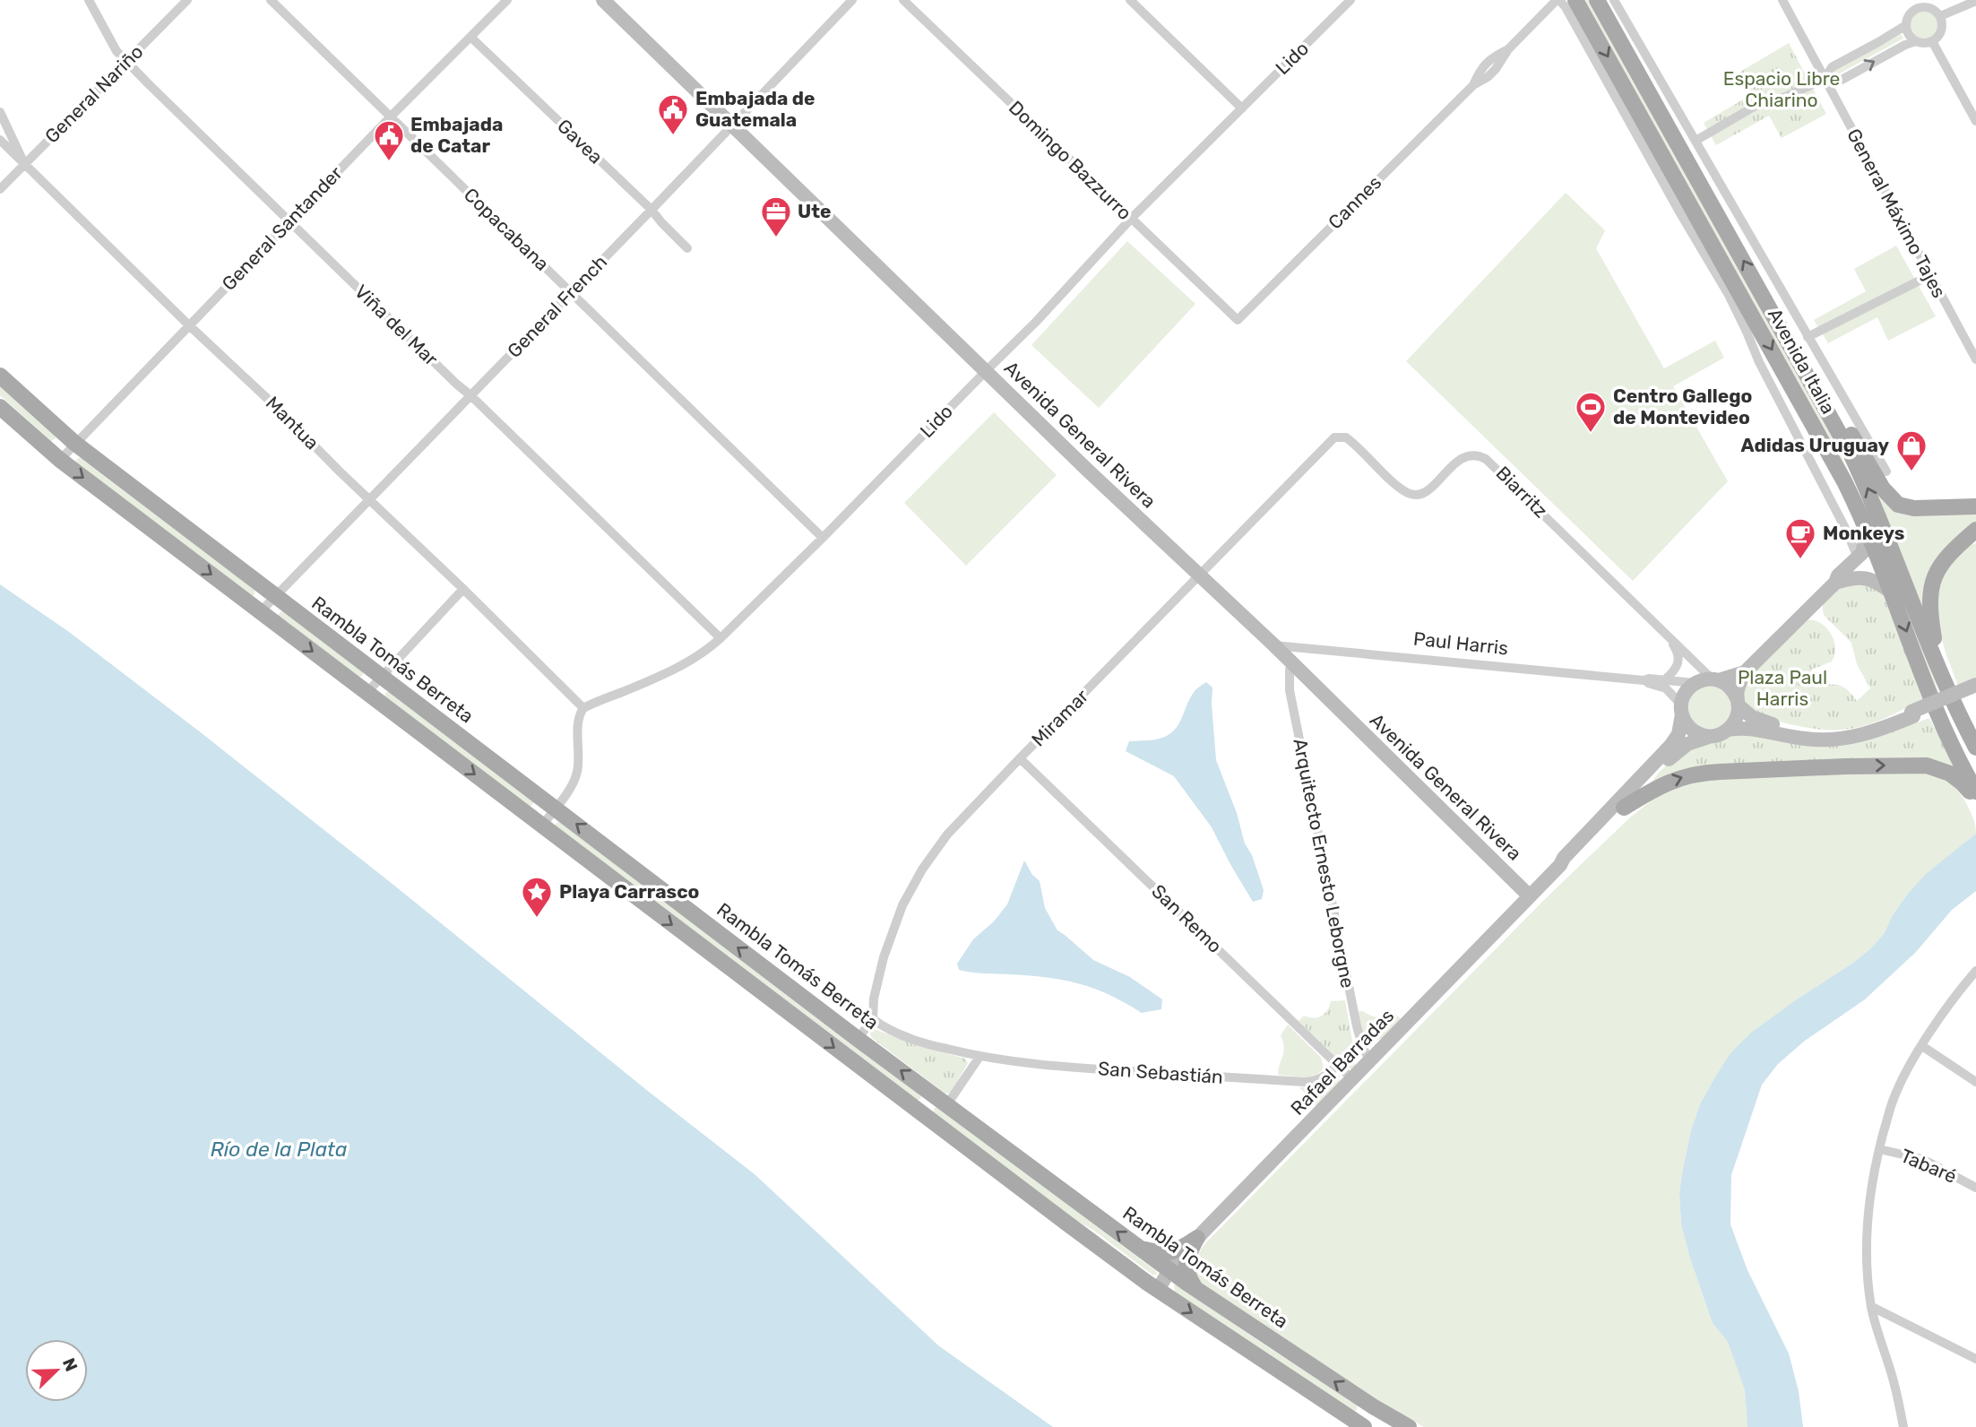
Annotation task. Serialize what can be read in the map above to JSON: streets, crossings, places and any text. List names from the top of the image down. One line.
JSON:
{"streets":{"main road":["Avenida Italia","Avenida General Rivera","Rambla Tomás Berreta","Rafael Barradas"],"street":["Lido","General Nariño","Gavea","Domingo Bazzurro","Cannes","General Máximo Tajes","General Santander","Copacabana","General French","Viña del Mar","Mantua","Biarritz","Paul Harris","Miramar","Arquitecto Ernesto Leborgne","San Remo","San Sebastián","Tabaré"]},"crossings":[["Lido","Domingo Bazzurro"],["Lido","Copacabana"],["Lido","Viña del Mar"],["Lido","Mantua"],["Lido","Avenida General Rivera"],["General Nariño","Viña del Mar"],["General Nariño","Mantua"],["Gavea","General Santander"],["Gavea","General French"],["Domingo Bazzurro","Cannes"],["Cannes","Avenida Italia"],["General Santander","Copacabana"],["General Santander","Viña del Mar"],["General Santander","Mantua"],["General Santander","Rambla Tomás Berreta"],["Copacabana","General French"],["General French","Viña del Mar"],["General French","Mantua"],["General French","Avenida General Rivera"],["General French","Rambla Tomás Berreta"],["Avenida General Rivera","Paul Harris"],["Avenida General Rivera","Miramar"],["Avenida General Rivera","Arquitecto Ernesto Leborgne"],["Avenida General Rivera","Rafael Barradas"],["Biarritz","Paul Harris"],["Biarritz","Miramar"],["Biarritz","Rafael Barradas"],["Paul Harris","Rafael Barradas"],["Rambla Tomás Berreta","Rafael Barradas"],["Miramar","San Remo"],["Miramar","San Sebastián"],["Arquitecto Ernesto Leborgne","Rafael Barradas"],["San Remo","Rafael Barradas"],["San Remo","San Sebastián"]],"water":["Río de la Plata"],"parks":["Espacio Libre Chiarino","Plaza Paul Harris"],"places":{"public building":["Embajada de Guatemala","Embajada de Catar"],"office":["Ute"],"sports":["Centro Gallego de Montevideo"],"shop":["Adidas Uruguay"],"cafe":["Monkeys"],"place":["Playa Carrasco"]},"north":"top right"}
